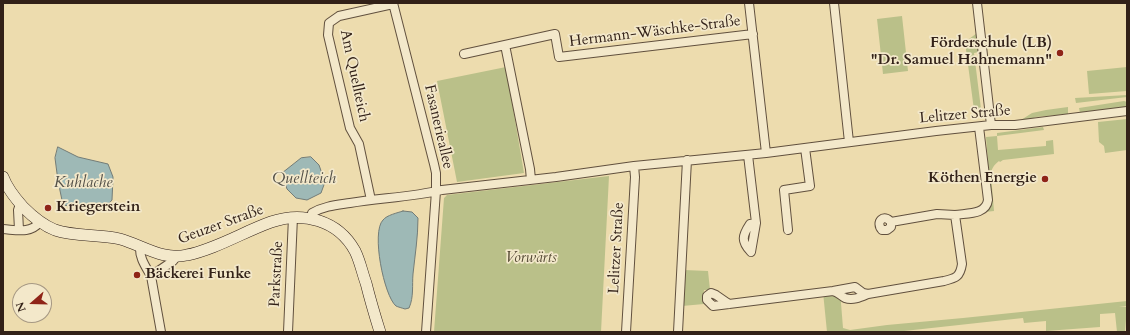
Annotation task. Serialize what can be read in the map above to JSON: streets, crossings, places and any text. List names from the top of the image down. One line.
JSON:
{"streets":{"main road":["Geuzer Straße"],"street":["Hermann-Wäschke-Straße","Am Quellteich","Lelitzer Straße","Fasanerieallee","Parkstraße"]},"crossings":[["Am Quellteich","Lelitzer Straße"],["Am Quellteich","Fasanerieallee"],["Lelitzer Straße","Fasanerieallee"],["Lelitzer Straße","Geuzer Straße"],["Geuzer Straße","Parkstraße"]],"water":["Quellteich","Kuhlache"],"parks":["Vorwärts"],"places":["Förderschule (LB) \"Dr. Samuel Hahnemann\"","Köthen Energie","Kriegerstein","Bäckerei Funke"],"north":"left"}
